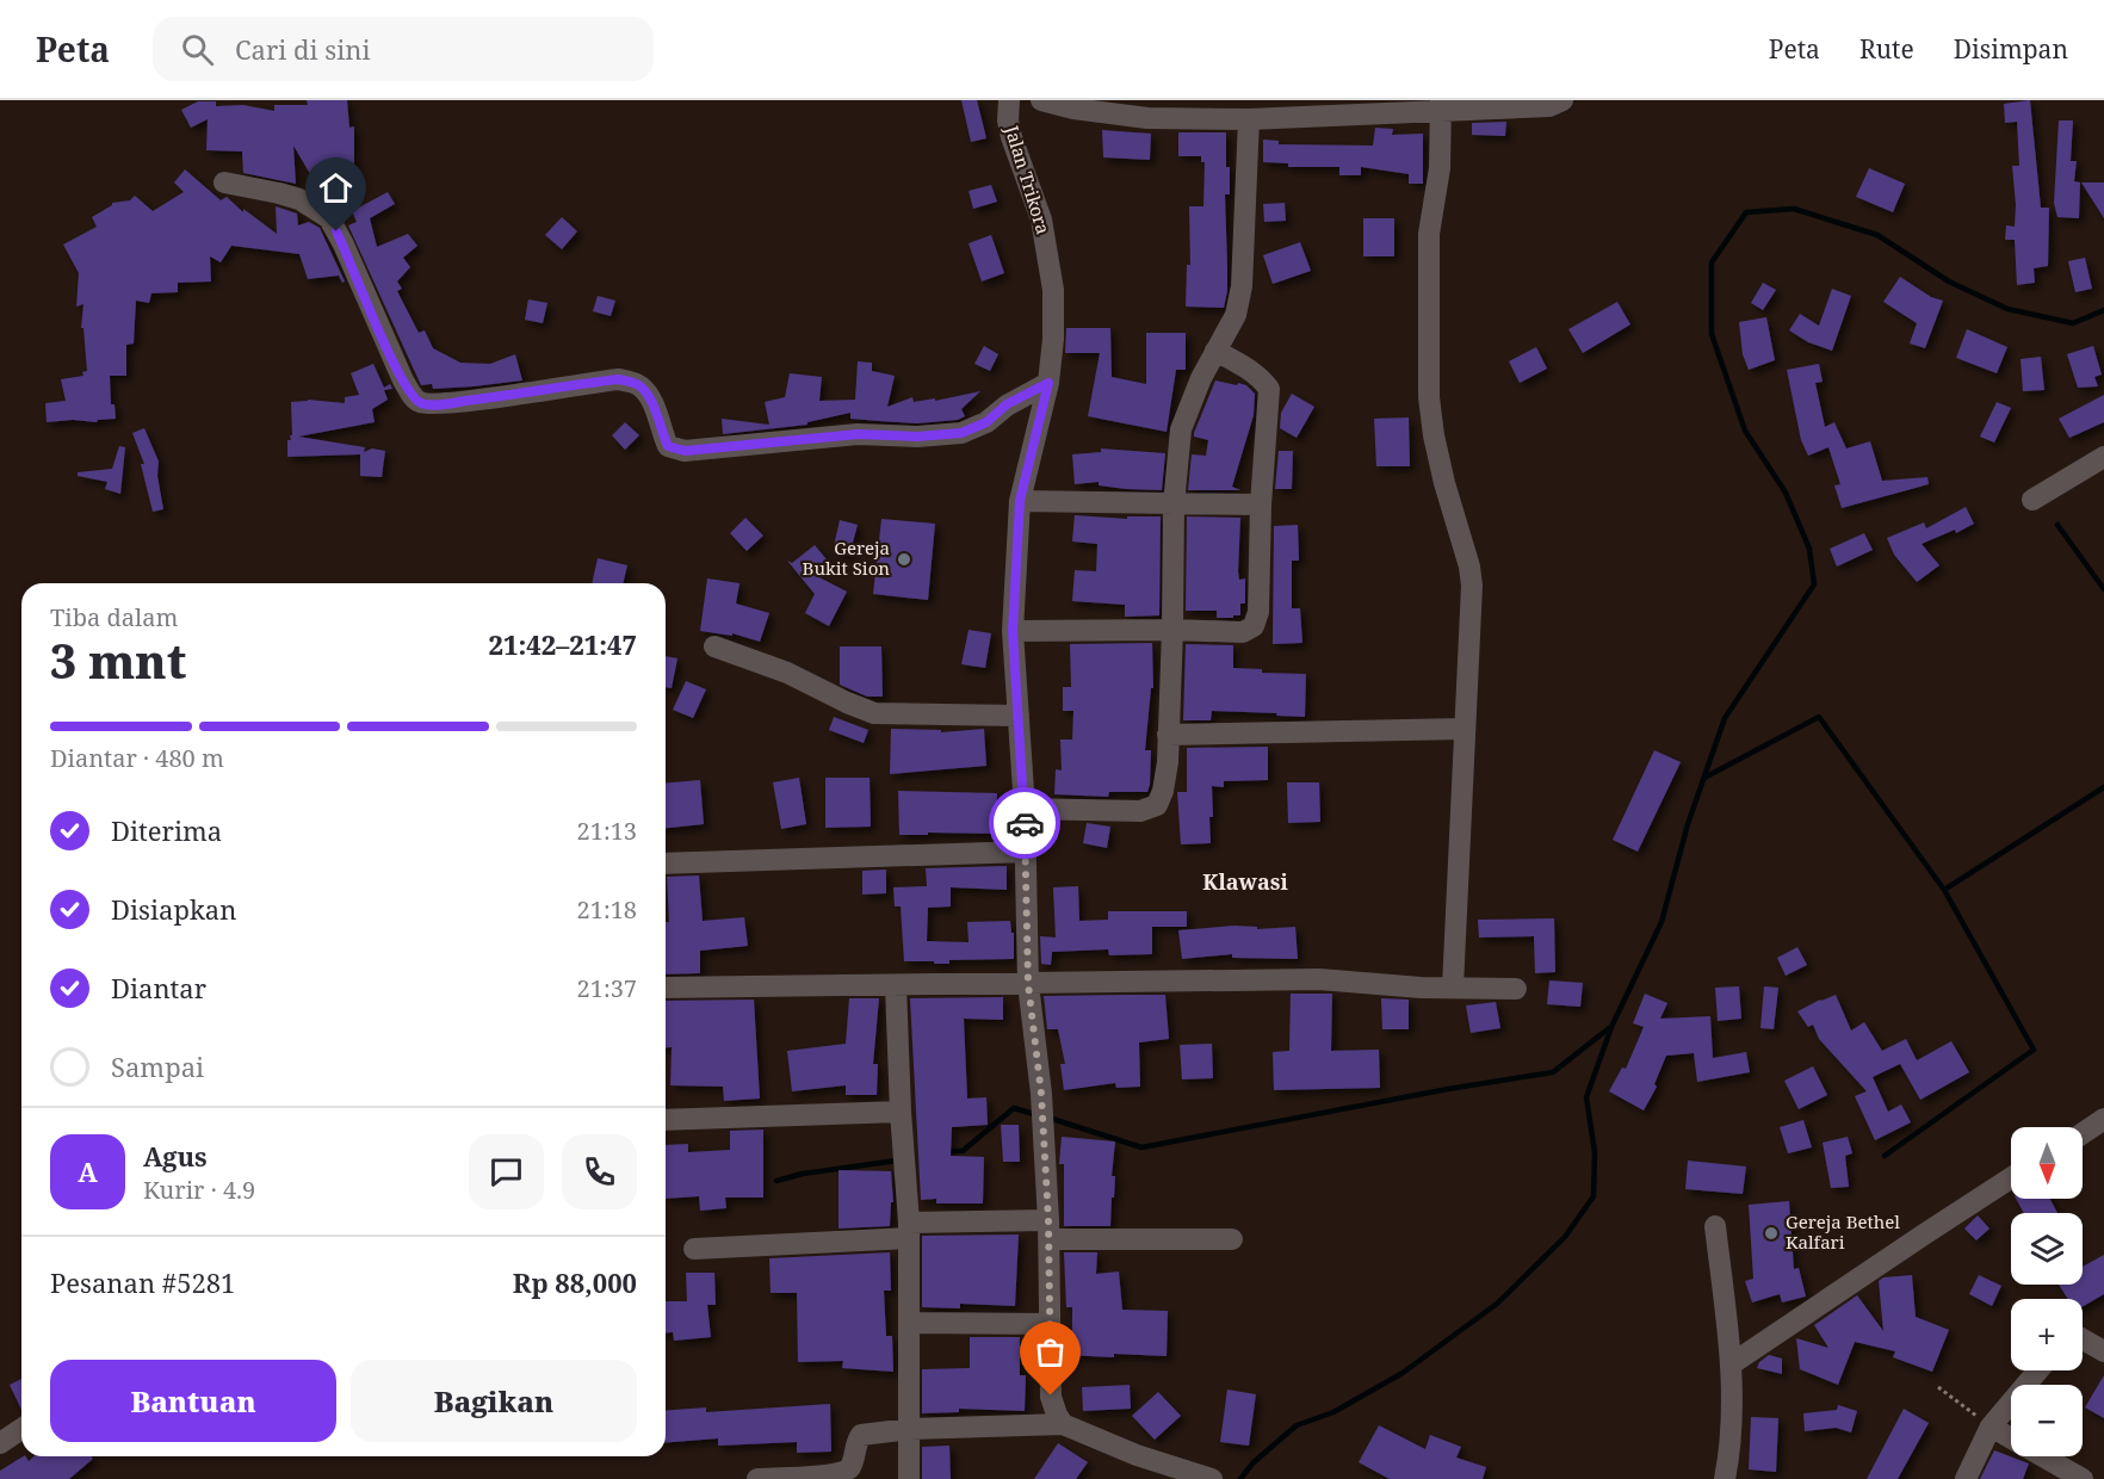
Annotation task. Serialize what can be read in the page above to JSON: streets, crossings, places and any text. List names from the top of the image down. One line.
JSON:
{"streets":{"street":["Jalan Trikora"]},"districts":["Klawasi"],"places":["Gereja Bukit Sion","Gereja Bethel Kalfari"],"north":"bottom","page":{"header":"Peta","search":"Cari di sini","nav":["Peta","Rute","Disimpan"],"heading":["3 mnt","Tiba dalam","21:42–21:47"],"panel":["Agus","Kurir · 4.9","Pesanan #5281","Rp 88,000"],"bar":"Diantar · 480 m","list":[["Diterima","21:13"],["Disiapkan","21:18"],["Diantar","21:37"],"Sampai"],"map_buttons":["+","−"],"round":"A","buttons":["Bantuan","Bagikan"]}}
